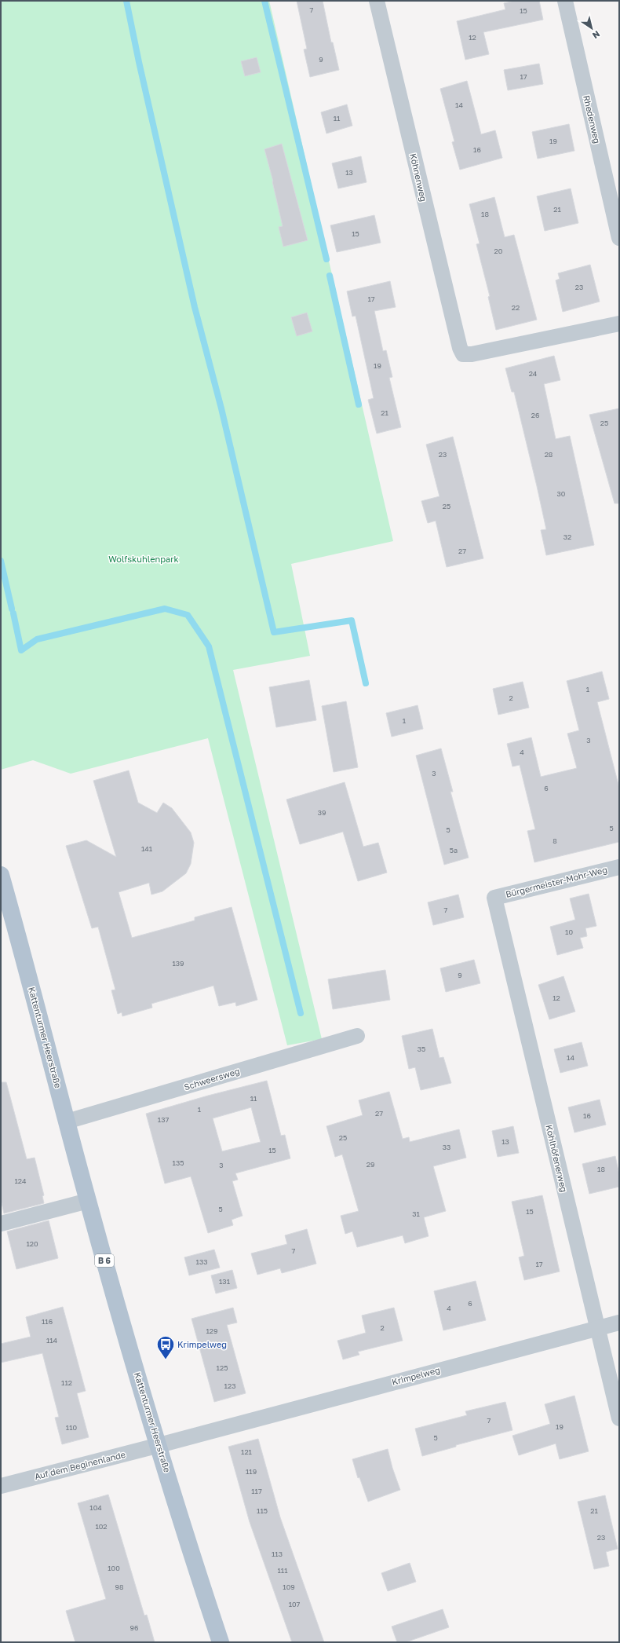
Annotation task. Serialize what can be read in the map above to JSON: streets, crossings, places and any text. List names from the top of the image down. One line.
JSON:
{"streets":{"main road":["Kattenturmer Heerstraße","B 6"],"street":["Rhedenweg","Köhnenweg","Bürgermeister-Mohr-Weg","Schweersweg","Kohlhöfenerweg","Krimpelweg","Auf dem Beginenlande"]},"crossings":[["Bürgermeister-Mohr-Weg","Kohlhöfenerweg"],["Kattenturmer Heerstraße","Schweersweg"],["Kattenturmer Heerstraße","Krimpelweg"],["Kattenturmer Heerstraße","Auf dem Beginenlande"],["Kohlhöfenerweg","Krimpelweg"],["Krimpelweg","Auf dem Beginenlande"]],"parks":["Wolfskuhlenpark"],"places":{"bus stop":["Krimpelweg"]},"house_numbers":["7","15","12","9","17","14","11","19","16","13","21","18","15","20","23","17","22","19","24","21","26","25","23","28","30","25","32","27","1","2","1","3","4","3","6","39","5","5","8","141","5a","7","10","139","9","12","35","14","11","1","27","16","137","25","13","33","15","135","29","3","18","124","5","15","31","120","7","133","17","131","6","4","116","2","129","114","125","112","123","7","19","110","5","121","119","117","104","115","21","102","23","113","100","111","98","109","107","96"],"north":"bottom right"}
